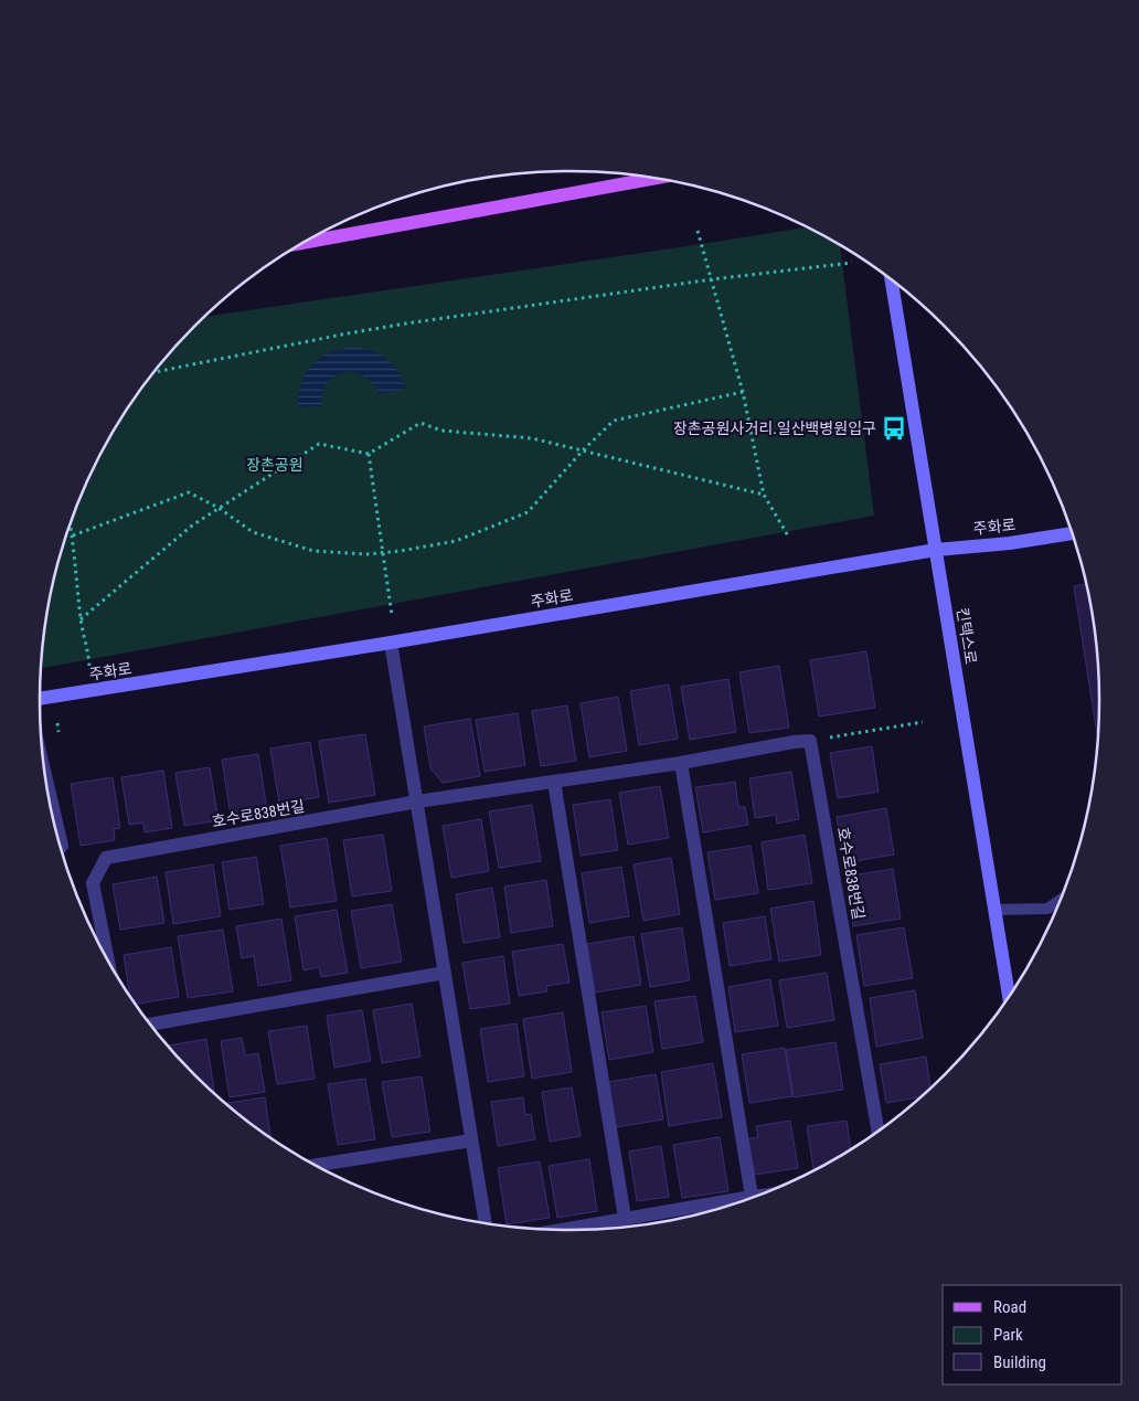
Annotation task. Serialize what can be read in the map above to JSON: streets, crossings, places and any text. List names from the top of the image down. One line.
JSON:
{"streets":{"street":["주화로","킨텍스로","호수로838번길"]},"crossings":[["주화로","킨텍스로"]],"parks":["장촌공원"],"places":{"bus stop":["장촌공원사거리.일산백병원입구"]},"legend":["Road","Park","Building"]}
